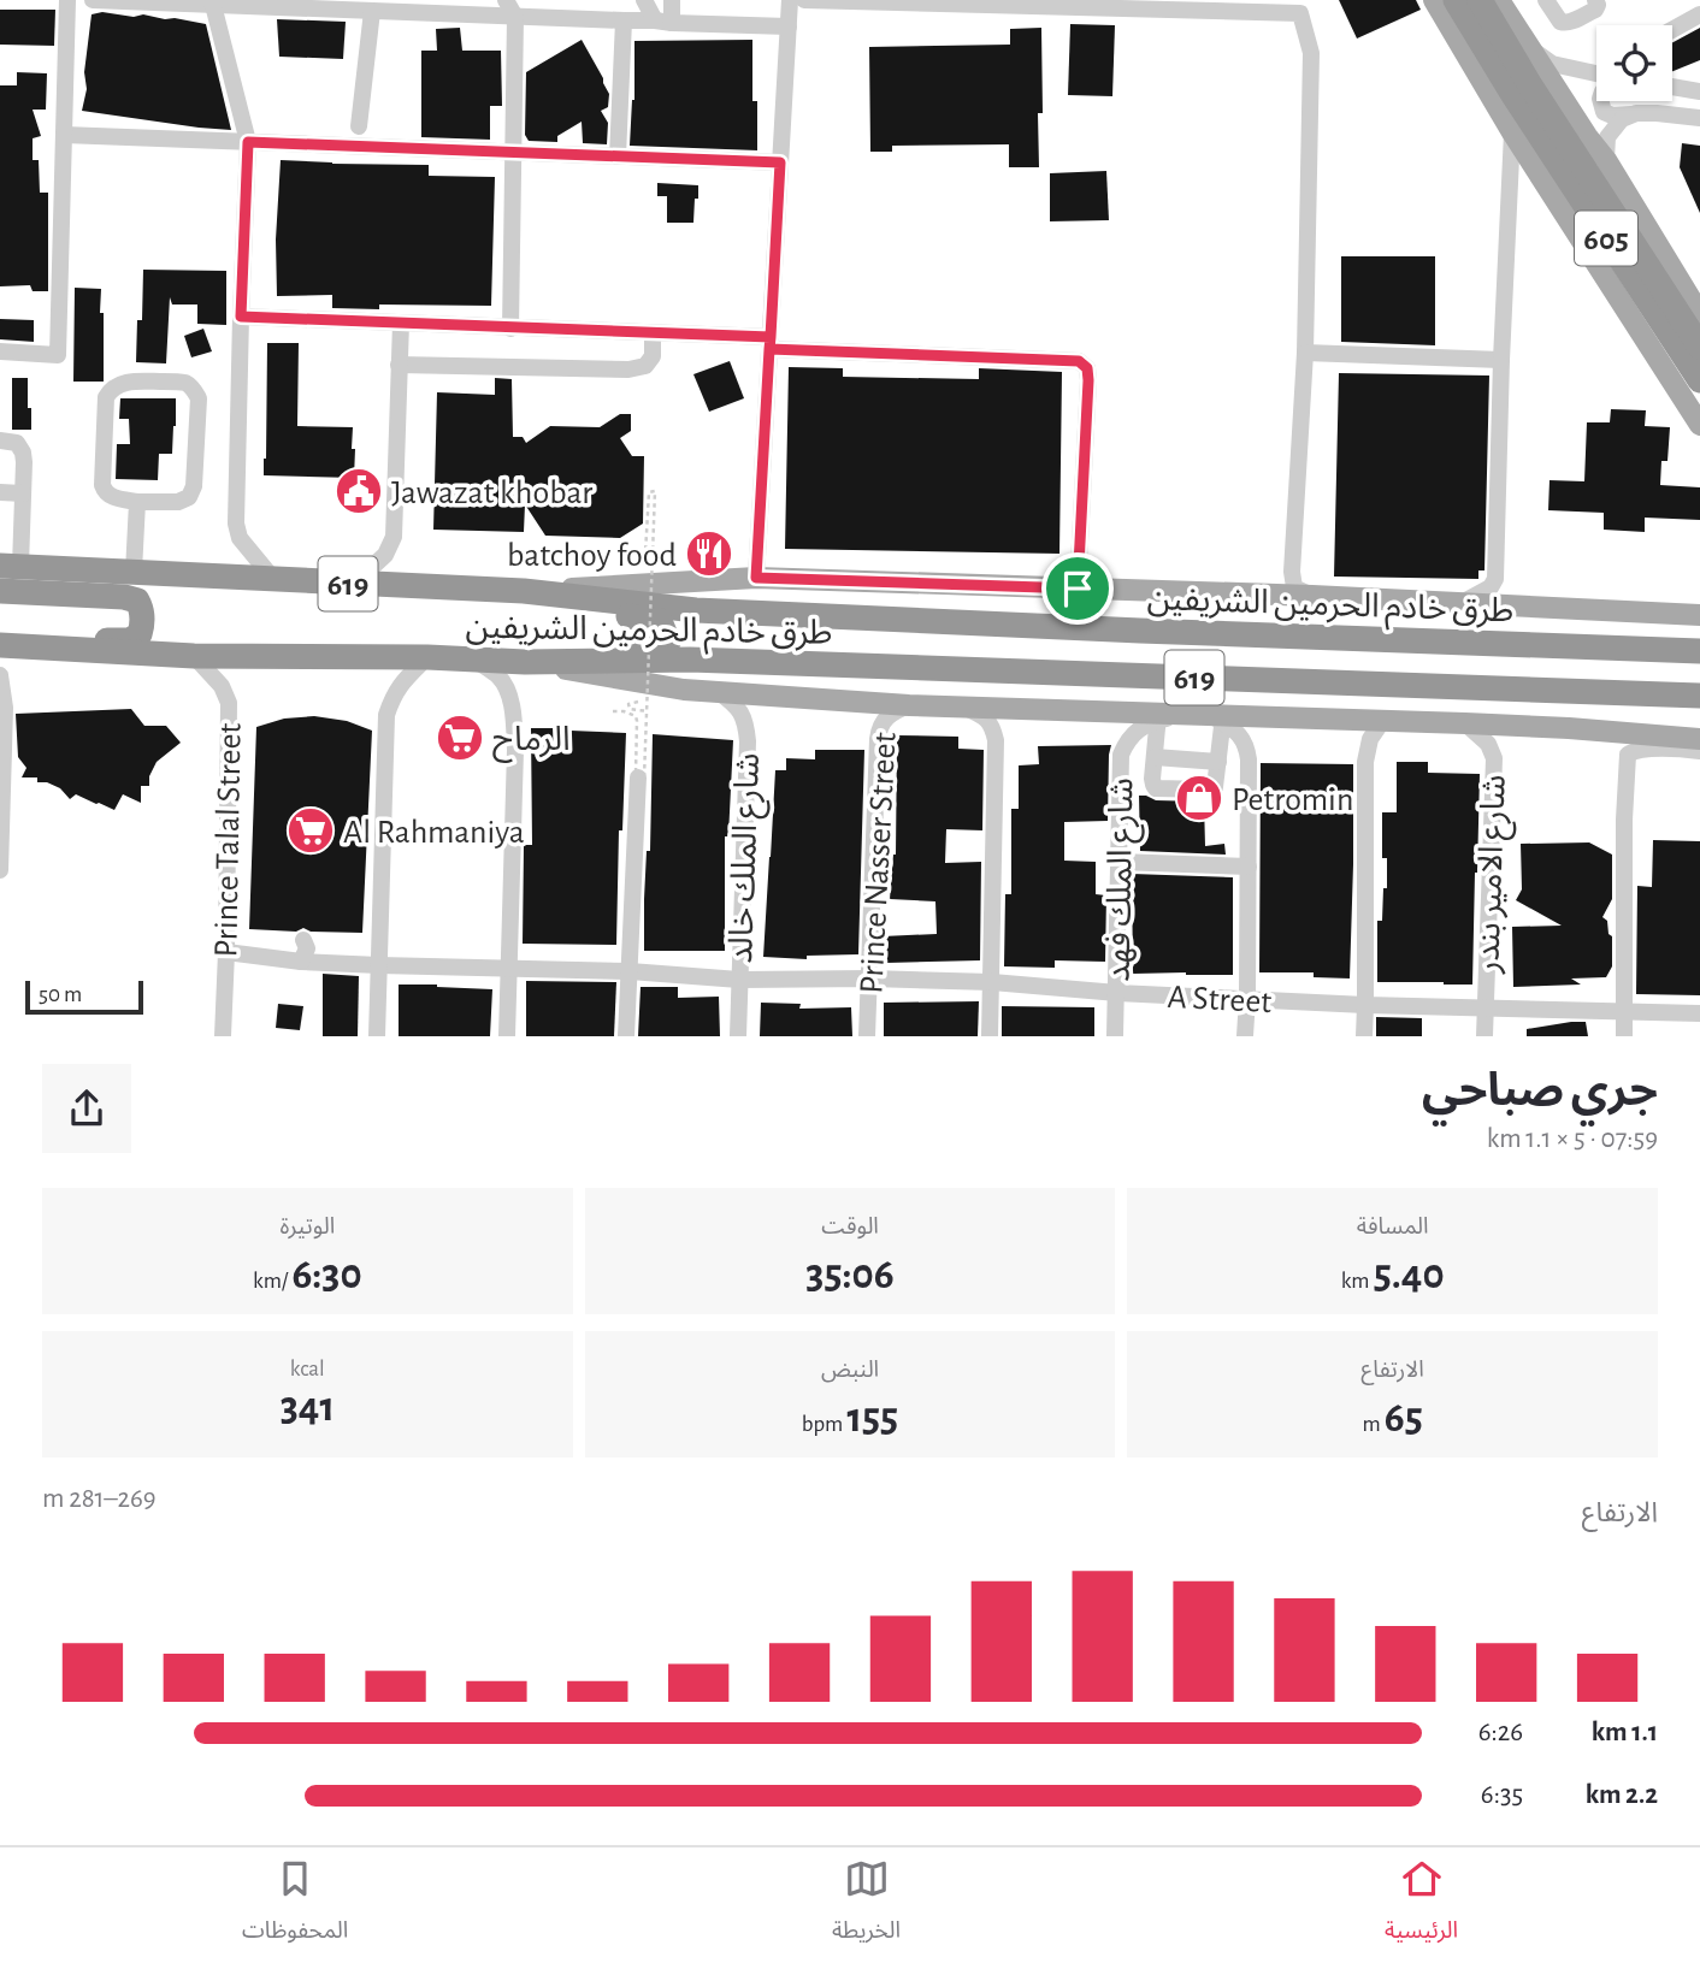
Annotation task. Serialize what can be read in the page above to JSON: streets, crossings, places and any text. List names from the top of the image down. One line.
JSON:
{"streets":{"highway":["605","619","طرق خادم الحرمين الشريفين"],"street":["Prince Talal Street","شارع الملك خالد","Prince Nasser Street","شارع الامير بندر","شارع الملك فهد","A Street"]},"crossings":[["طرق خادم الحرمين الشريفين","Prince Talal Street"],["Prince Talal Street","A Street"],["شارع الملك خالد","A Street"],["Prince Nasser Street","A Street"],["شارع الامير بندر","A Street"],["شارع الملك فهد","A Street"]],"places":{"public building":["Jawazat khobar"],"restaurant":["batchoy food"],"supermarket":["الرماح","Al Rahmaniya"],"shop":["Petromin"]},"scale_bar":"50 m","page":{"scale":"50 m","heading":["جري صباحي","07:59 · 5 × 1.1 km"],"stats":[["المسافة","5.40 km"],["الوقت","35:06"],["الوتيرة","6:30 /km"],["الارتفاع","65 m"],["النبض","155 bpm"],["kcal","341"]],"chart":["الارتفاع","269–281 m"],"list":[{"name":"1.1 km","note":"6:26"},{"name":"2.2 km","note":"6:35"}],"tabs":["الرئيسية","الخريطة","المحفوظات"]}}
